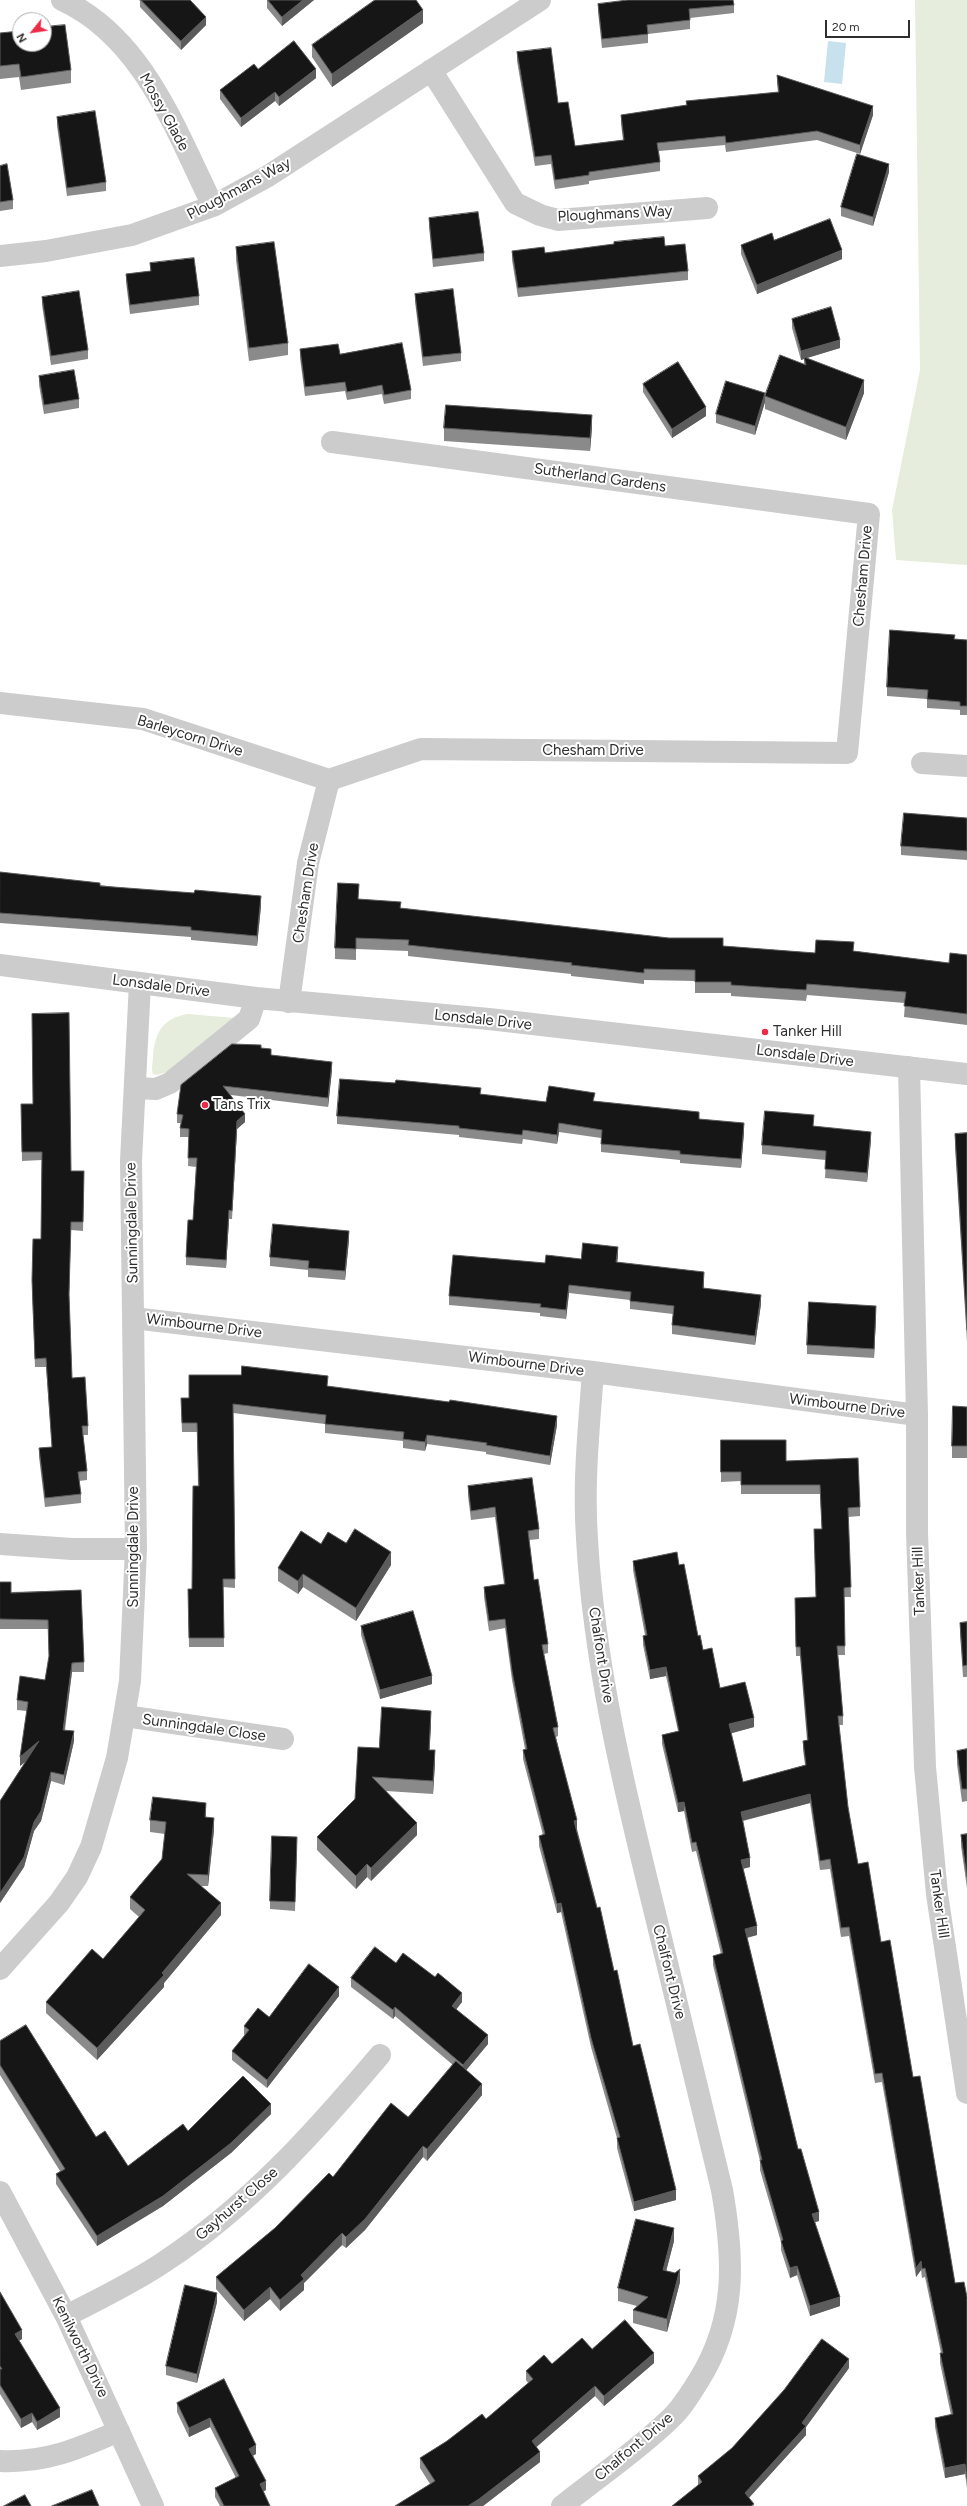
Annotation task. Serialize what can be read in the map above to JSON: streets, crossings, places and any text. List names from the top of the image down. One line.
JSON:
{"streets":{"street":["Mossy Glade","Ploughmans Way","Sutherland Gardens","Chesham Drive","Barleycorn Drive","Lonsdale Drive","Sunningdale Drive","Wimbourne Drive","Tanker Hill","Chalfont Drive","Sunningdale Close","Gayhurst Close","Kenilworth Drive"]},"crossings":[["Mossy Glade","Ploughmans Way"],["Sutherland Gardens","Chesham Drive"],["Chesham Drive","Barleycorn Drive"],["Chesham Drive","Lonsdale Drive"],["Lonsdale Drive","Sunningdale Drive"],["Lonsdale Drive","Tanker Hill"],["Sunningdale Drive","Wimbourne Drive"],["Sunningdale Drive","Sunningdale Close"],["Wimbourne Drive","Tanker Hill"],["Wimbourne Drive","Chalfont Drive"],["Gayhurst Close","Kenilworth Drive"]],"places":["Tanker Hill","Tans Trix"],"scale_bar":"20 m","north":"bottom left"}
